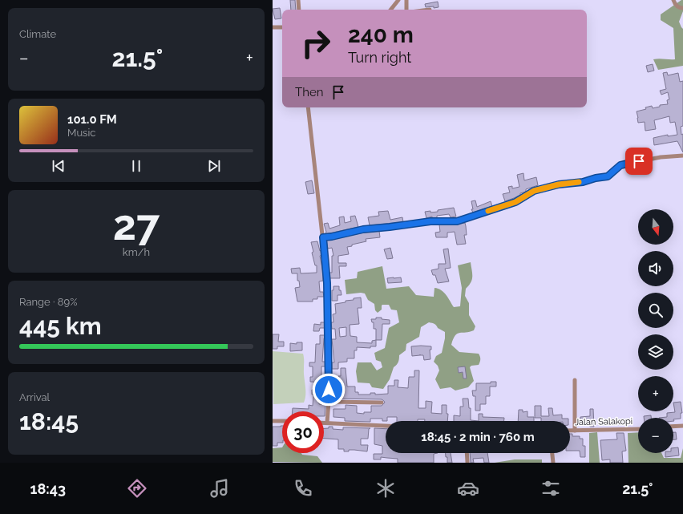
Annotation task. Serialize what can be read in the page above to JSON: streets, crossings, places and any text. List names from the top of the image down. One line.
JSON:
{"streets":{"street":["Jalan Salakopi"]},"north":"bottom","page":{"tile":["Climate",["27","km/h"],["Range · 89%","445 km"],["Arrival","18:45"]],"turn":["240 m","Turn right"],"heat":["−","21.5°","+"],"then":"Then","song":["101.0 FM","Music"],"map_buttons":["+","−"],"limit":"30","trip":"18:45 · 2 min · 760 m","tabs":["18:43","21.5°"]}}
